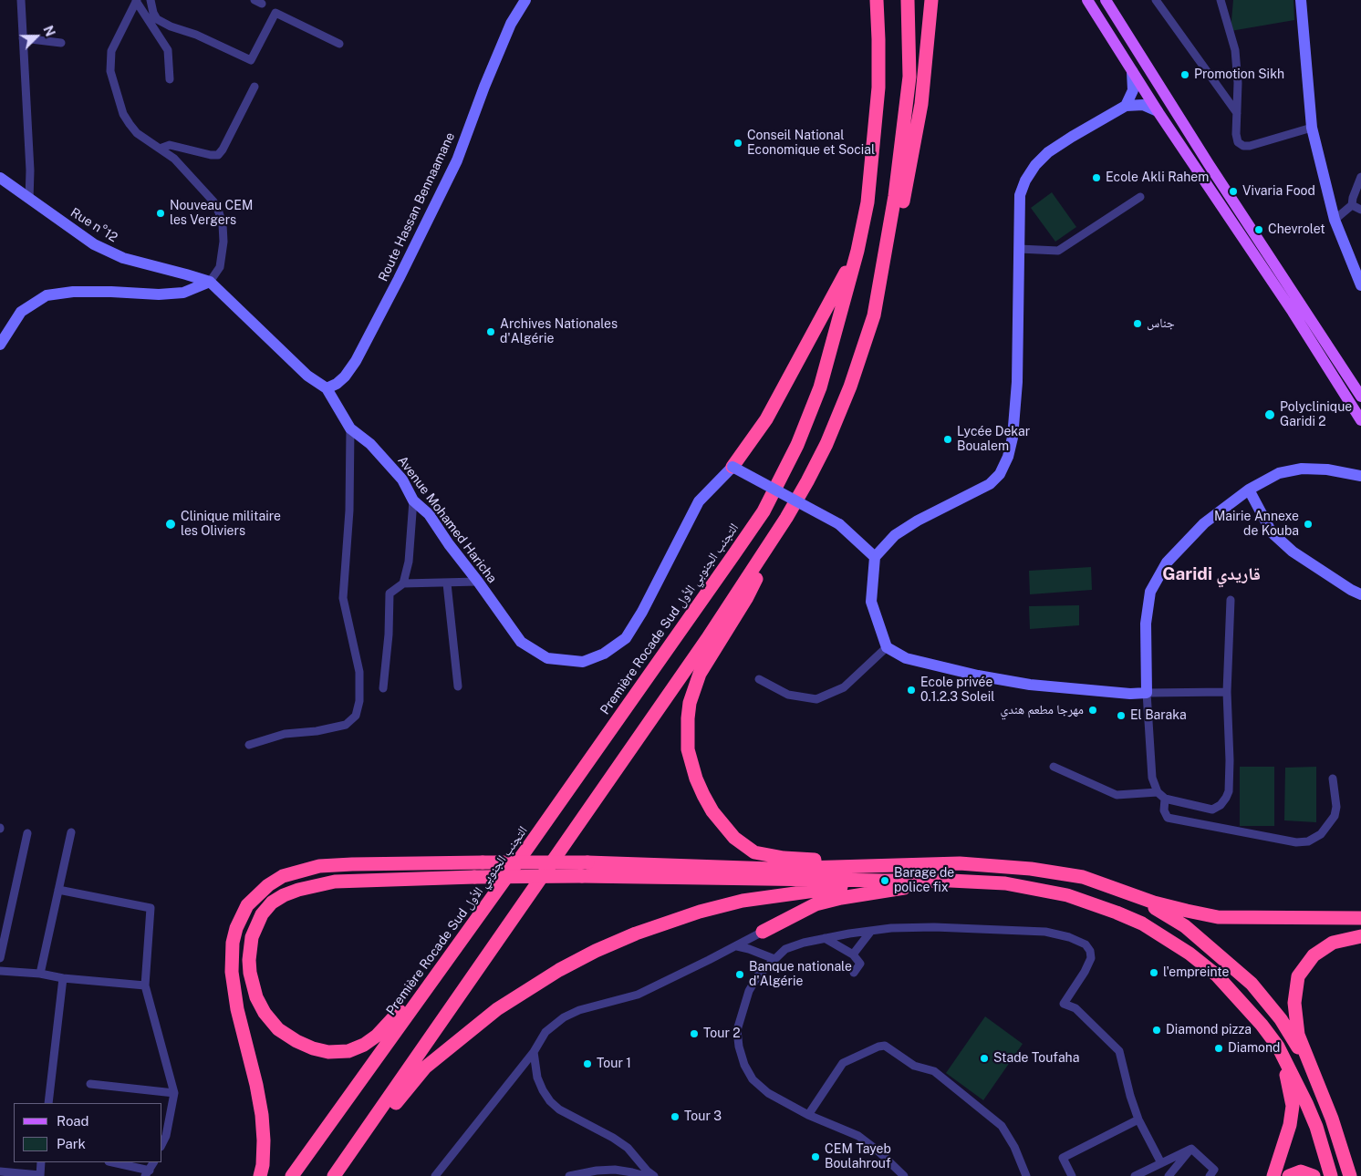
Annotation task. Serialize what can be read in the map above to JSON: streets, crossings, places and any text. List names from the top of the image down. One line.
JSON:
{"streets":{"highway":["Première Rocade Sud التجنب الجنوبي الأول"],"street":["Route Hassan Bennaamane","Rue n°12","Avenue Mohamed Haricha"]},"crossings":[["Route Hassan Bennaamane","Avenue Mohamed Haricha"],["Rue n°12","Avenue Mohamed Haricha"]],"districts":["Garidi قاريدي"],"places":["Promotion Sikh","Conseil National Economique et Social","Ecole Akli Rahem","Vivaria Food","Nouveau CEM les Vergers","Chevrolet","جناس","Archives Nationales d'Algérie","Polyclinique Garidi 2","Lycée Dekar Boualem","Clinique militaire les Oliviers","Mairie Annexe de Kouba","Ecole privée 0.1.2.3 Soleil","مهرجا مطعم هندي","El Baraka","Barage de police fix","l'empreinte","Banque nationale d'Algérie","Diamond pizza","Tour 2","Diamond","Stade Toufaha","Tour 1","Tour 3","CEM Tayeb Boulahrouf"],"legend":["Road","Park"],"north":"top right"}
